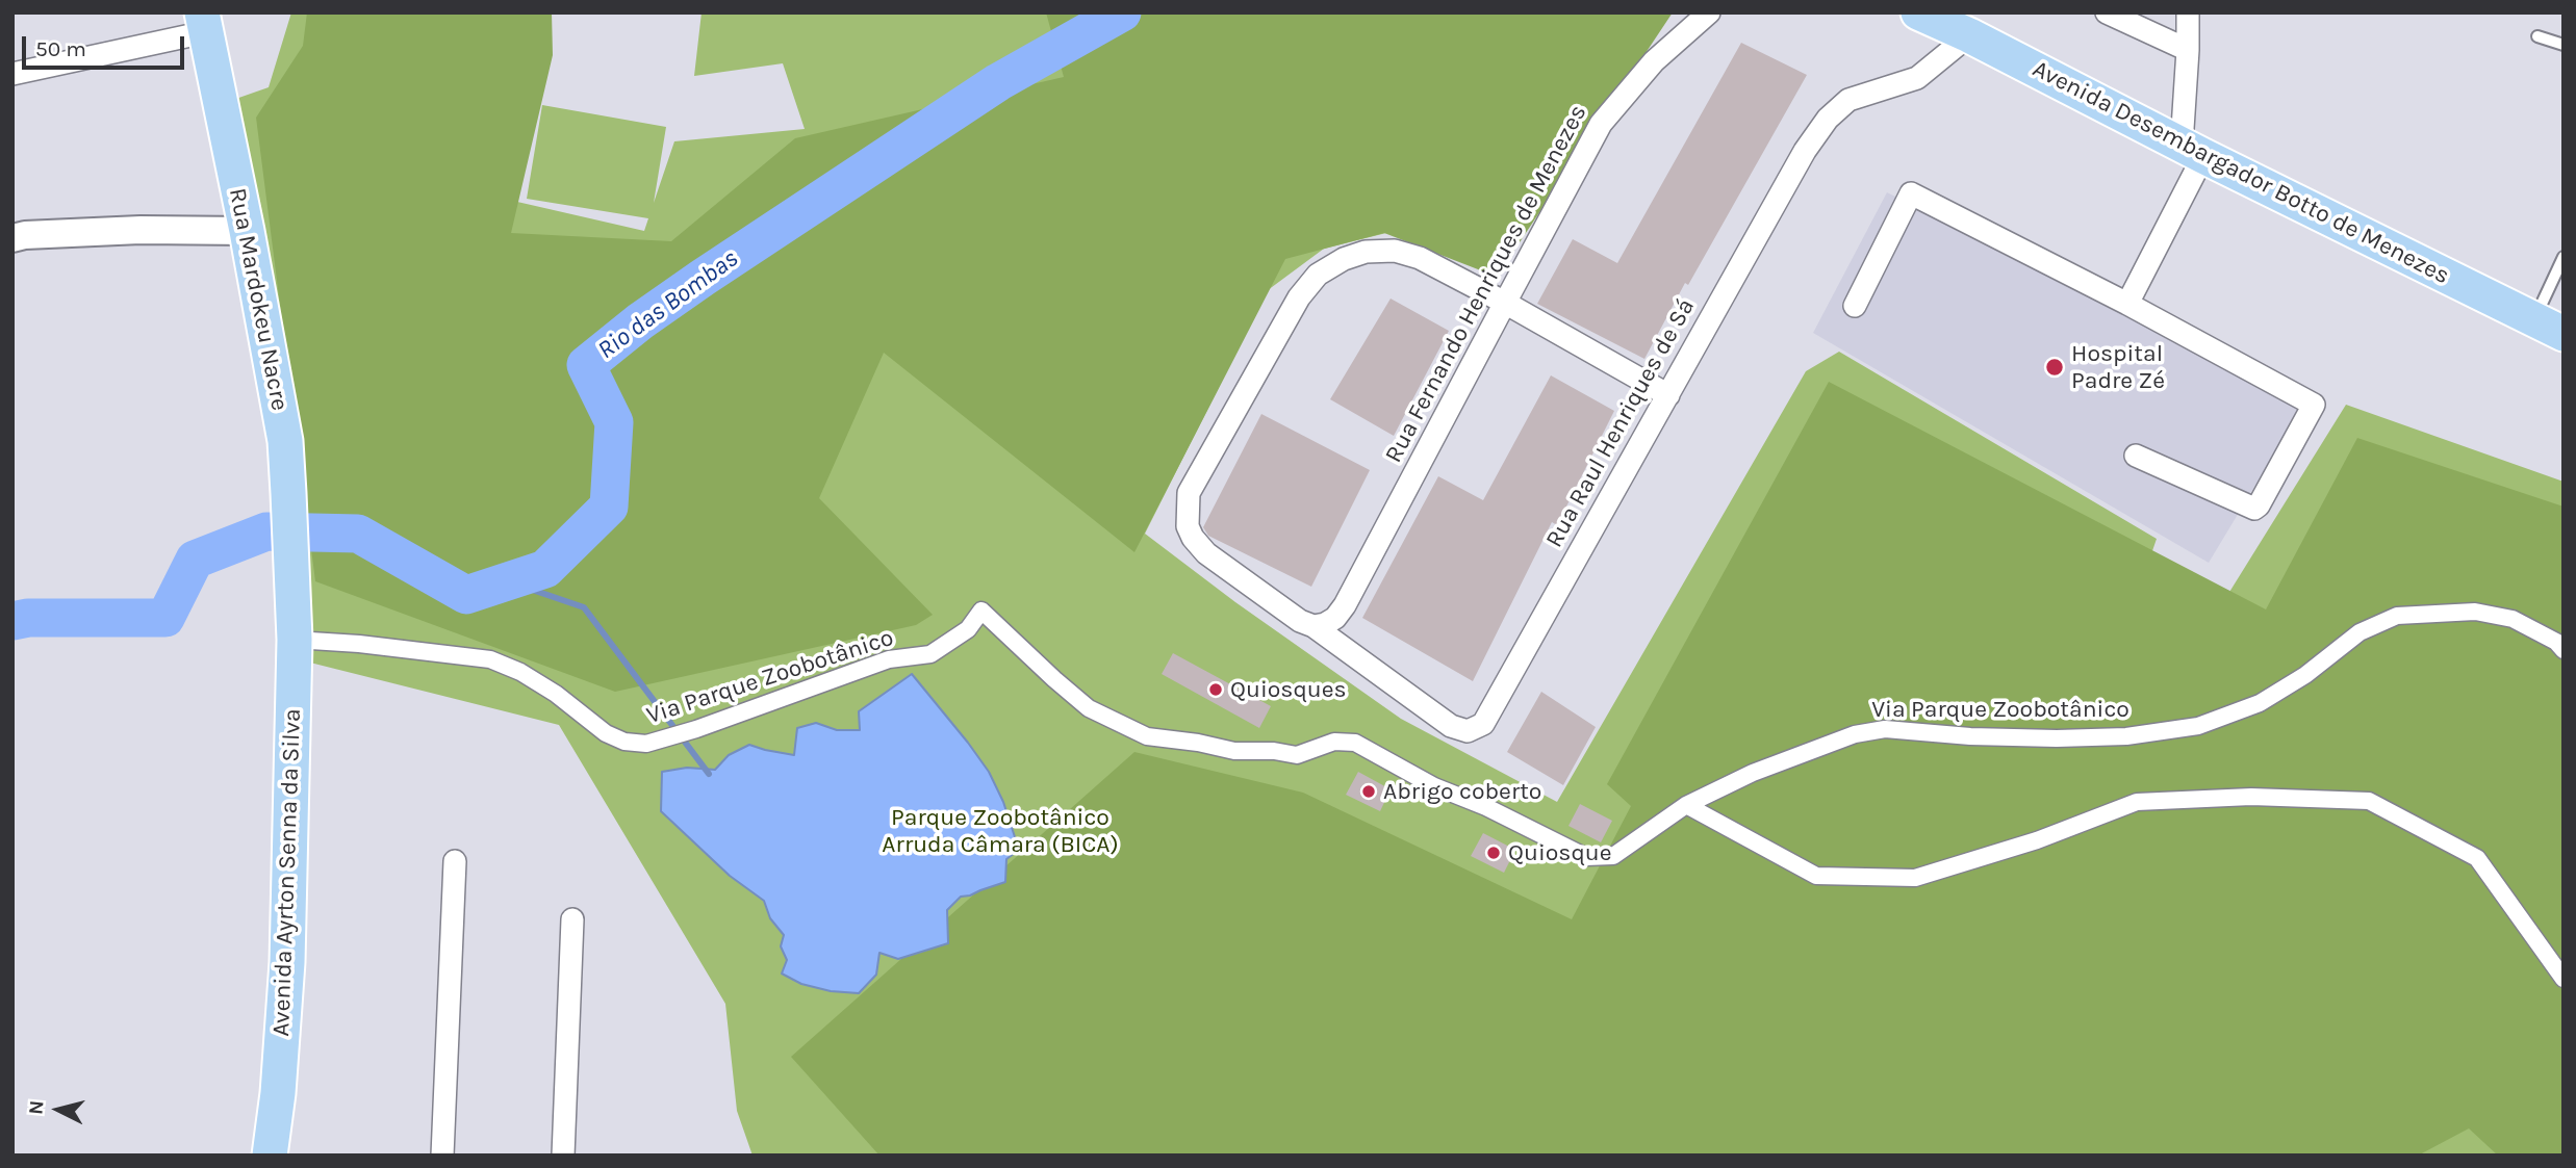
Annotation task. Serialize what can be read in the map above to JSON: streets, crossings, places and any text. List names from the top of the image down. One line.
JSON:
{"streets":{"main road":["Avenida Desembargador Botto de Menezes","Rua Mardokeu Nacre","Avenida Ayrton Senna da Silva"],"street":["Rua Fernando Henriques de Menezes","Rua Raul Henriques de Sá","Via Parque Zoobotânico"]},"crossings":[["Avenida Desembargador Botto de Menezes","Rua Raul Henriques de Sá"],["Rua Fernando Henriques de Menezes","Rua Raul Henriques de Sá"],["Rua Mardokeu Nacre","Avenida Ayrton Senna da Silva"],["Via Parque Zoobotânico","Avenida Ayrton Senna da Silva"]],"water":["Rio das Bombas"],"parks":["Parque Zoobotânico Arruda Câmara (BICA)"],"places":["Hospital Padre Zé","Quiosques","Abrigo coberto","Quiosque"],"scale_bar":"50 m","north":"left"}
